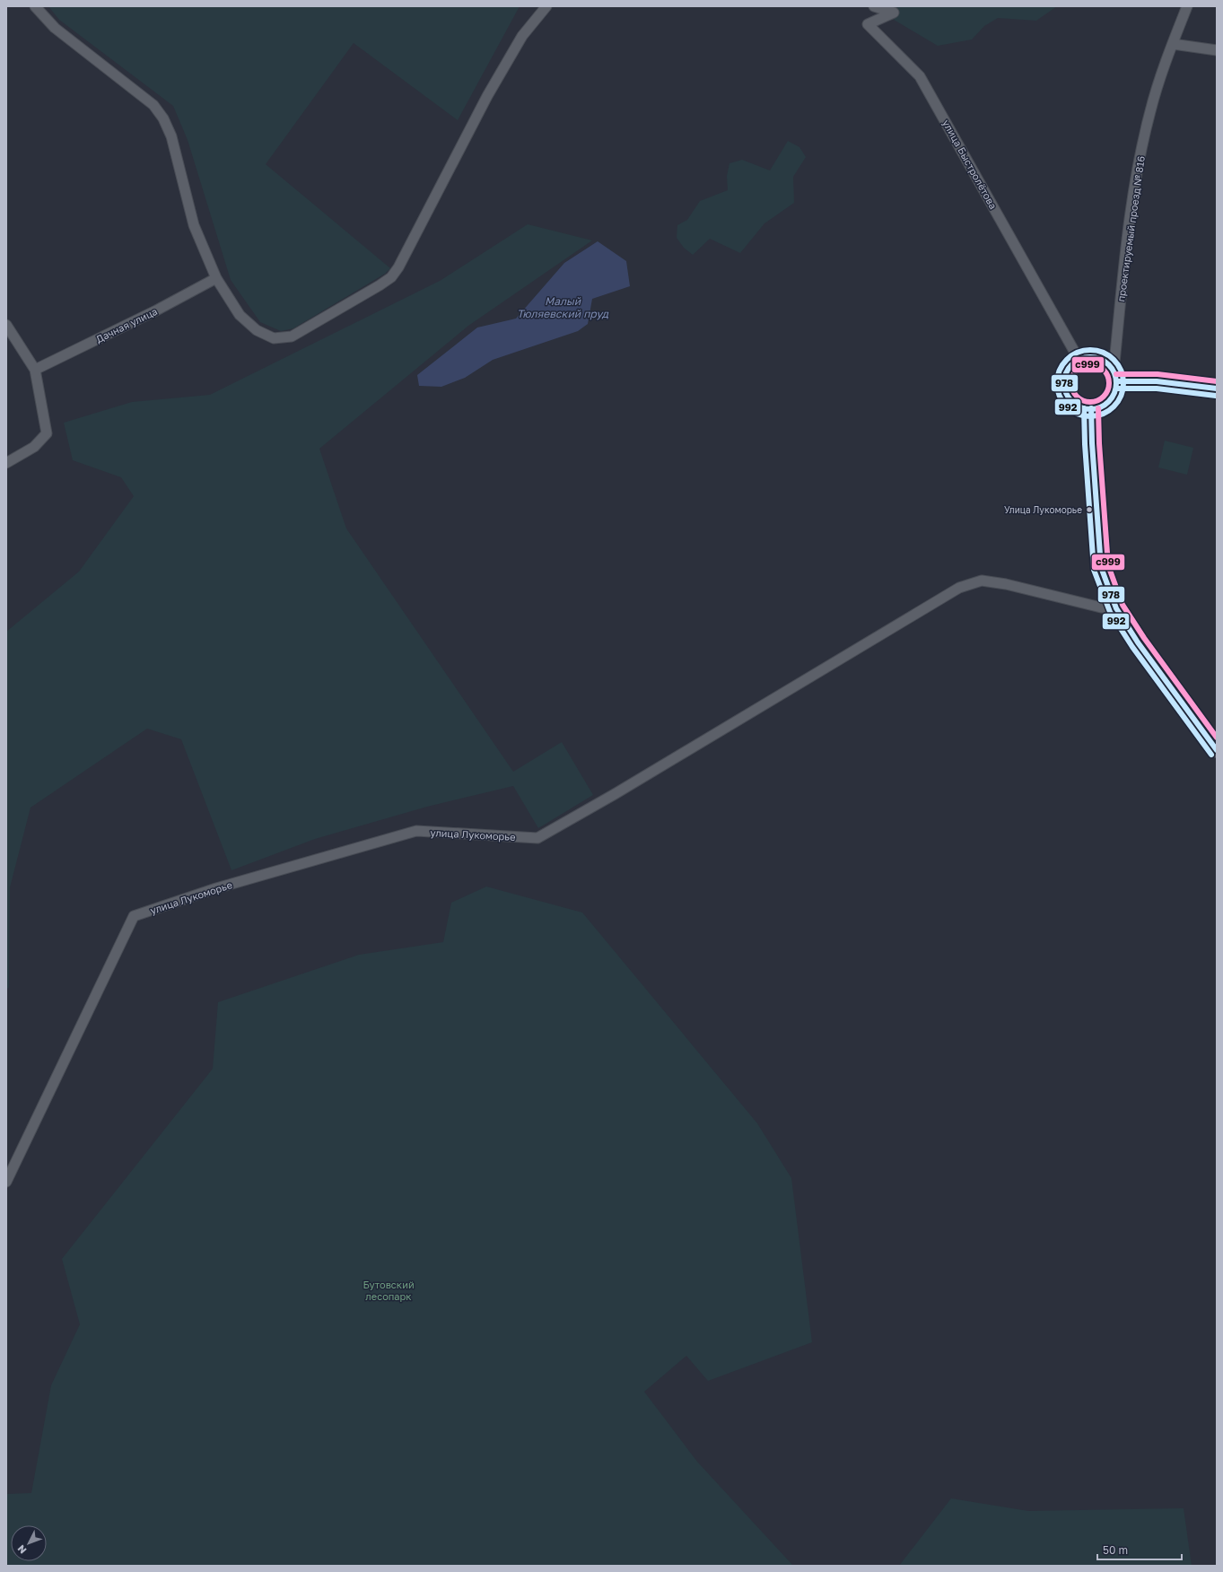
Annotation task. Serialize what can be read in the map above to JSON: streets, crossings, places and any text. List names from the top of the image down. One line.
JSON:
{"streets":{"street":["улица Быстролётова","проектируемый проезд № 816","Дачная улица","улица Лукоморье"]},"crossings":[["улица Быстролётова","проектируемый проезд № 816"]],"water":["Малый Тюляевский пруд"],"parks":["Бутовский лесопарк"],"places":["Улица Лукоморье"],"lines":["transit line 992","transit line 978","transit line с999"],"scale_bar":"50 m","north":"bottom left"}
